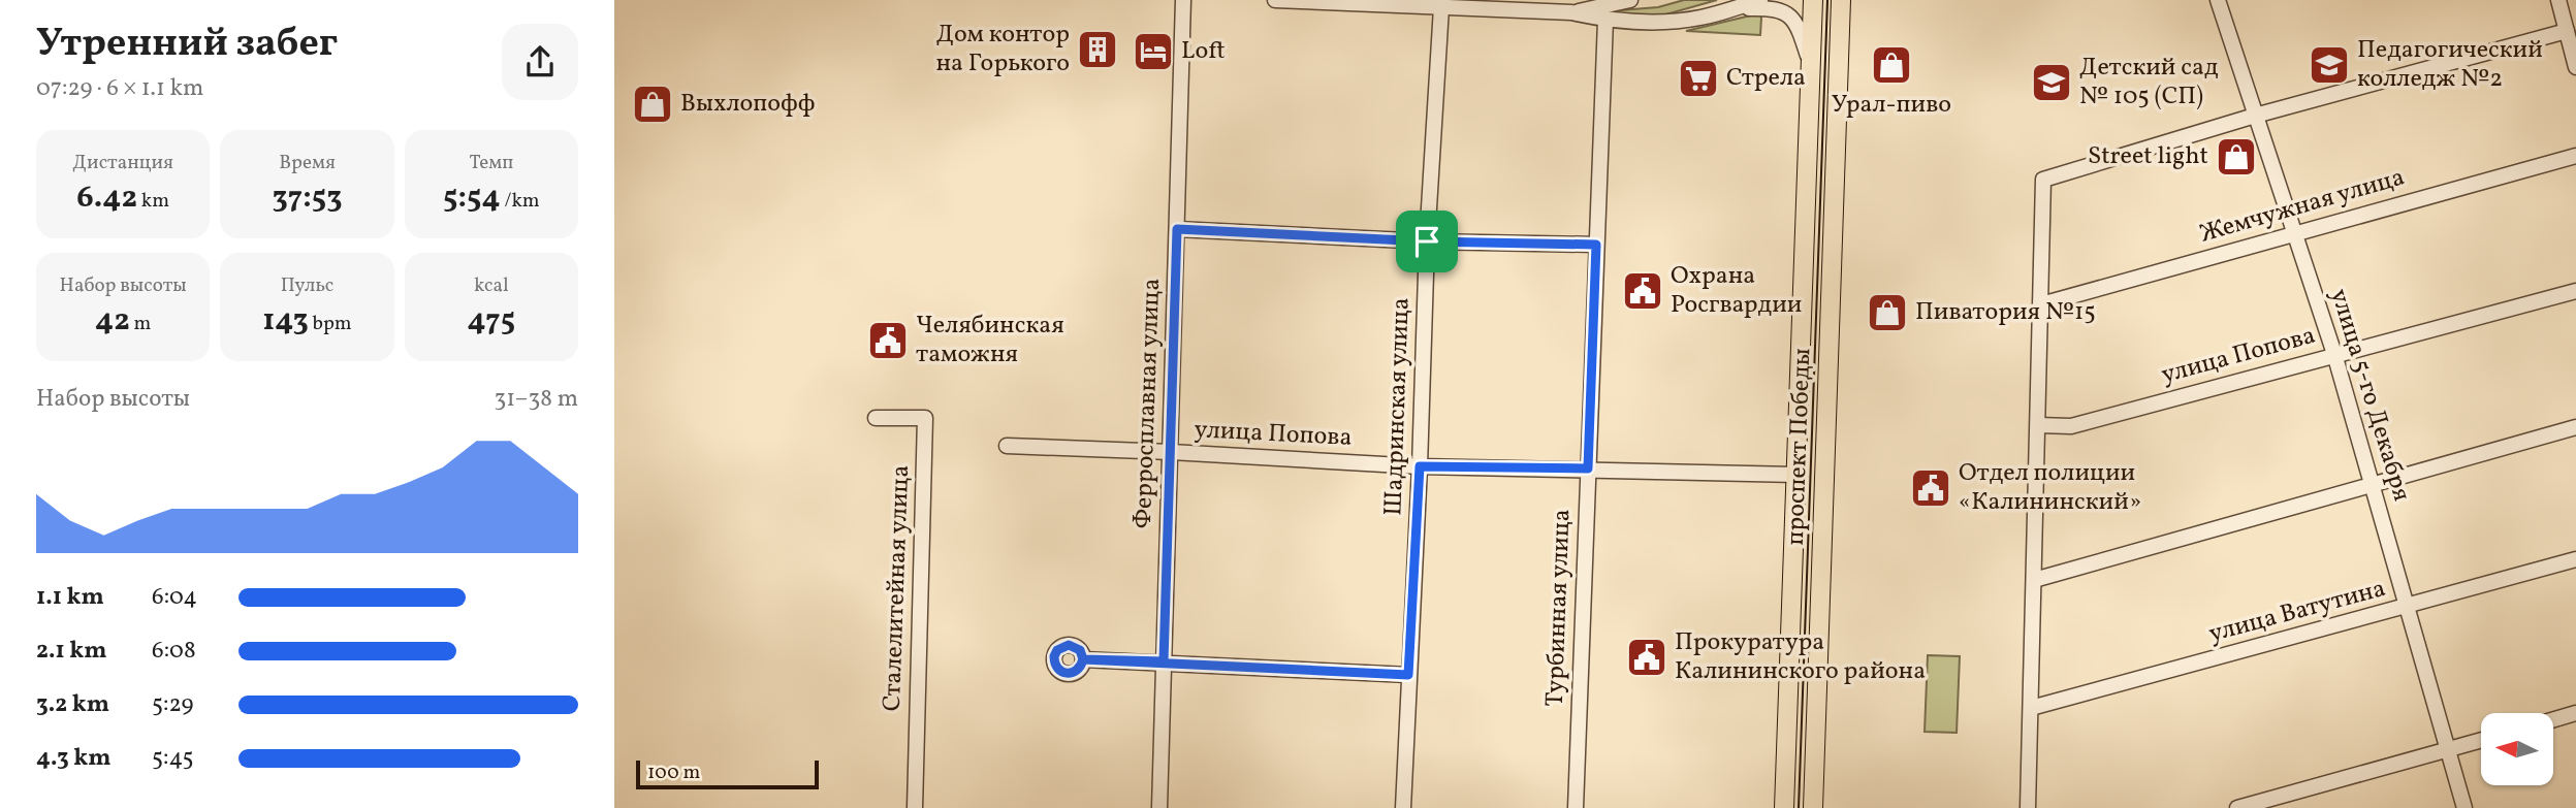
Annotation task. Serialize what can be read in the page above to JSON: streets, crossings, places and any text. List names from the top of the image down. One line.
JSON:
{"streets":{"main road":["проспект Победы"],"street":["Жемчужная улица","улица Попова","улица 5-го Декабря","Ферросплавная улица","Шадринская улица","Сталелитейная улица","Турбинная улица","улица Ватутина"]},"crossings":[["Жемчужная улица","улица 5-го Декабря"],["улица Попова","улица 5-го Декабря"],["улица Попова","Ферросплавная улица"],["улица Попова","Шадринская улица"],["улица Попова","проспект Победы"],["улица Попова","Турбинная улица"],["улица 5-го Декабря","улица Ватутина"]],"places":{"building":["Дом контор на Горького"],"hotel":["Loft"],"shop":["Урал-пиво","Выхлопофф","Street light","Пиватория №15"],"school or university":["Педагогический колледж №2","Детский сад № 105 (СП)"],"supermarket":["Стрела"],"public building":["Охрана Росгвардии","Челябинская таможня","Отдел полиции «Калининский»","Прокуратура Калининского района"]},"scale_bar":"100 m","north":"left","page":{"heading":["Утренний забег","07:29 · 6 × 1.1 km"],"stats":[["Дистанция","6.42 km"],["Время","37:53"],["Темп","5:54 /km"],["Набор высоты","42 m"],["Пульс","143 bpm"],["kcal","475"]],"chart":["Набор высоты","31–38 m"],"list":[{"name":"1.1 km","note":"6:04"},{"name":"2.1 km","note":"6:08"},{"name":"3.2 km","note":"5:29"},{"name":"4.3 km","note":"5:45"}],"scale":"100 m"}}
